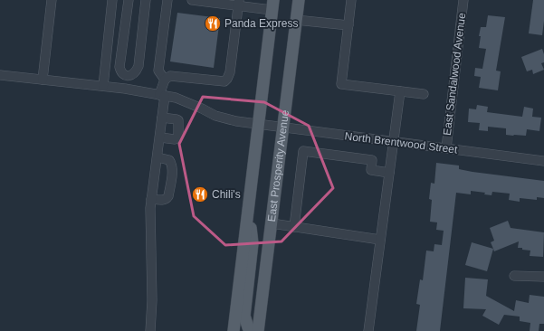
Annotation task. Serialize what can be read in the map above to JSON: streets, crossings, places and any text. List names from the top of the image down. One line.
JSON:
{"streets":{"main road":["East Prosperity Avenue"],"street":["East Sandalwood Avenue","North Brentwood Street"]},"crossings":[["East Sandalwood Avenue","North Brentwood Street"],["North Brentwood Street","East Prosperity Avenue"]],"places":{"restaurant":["Panda Express","Chili's"]}}
